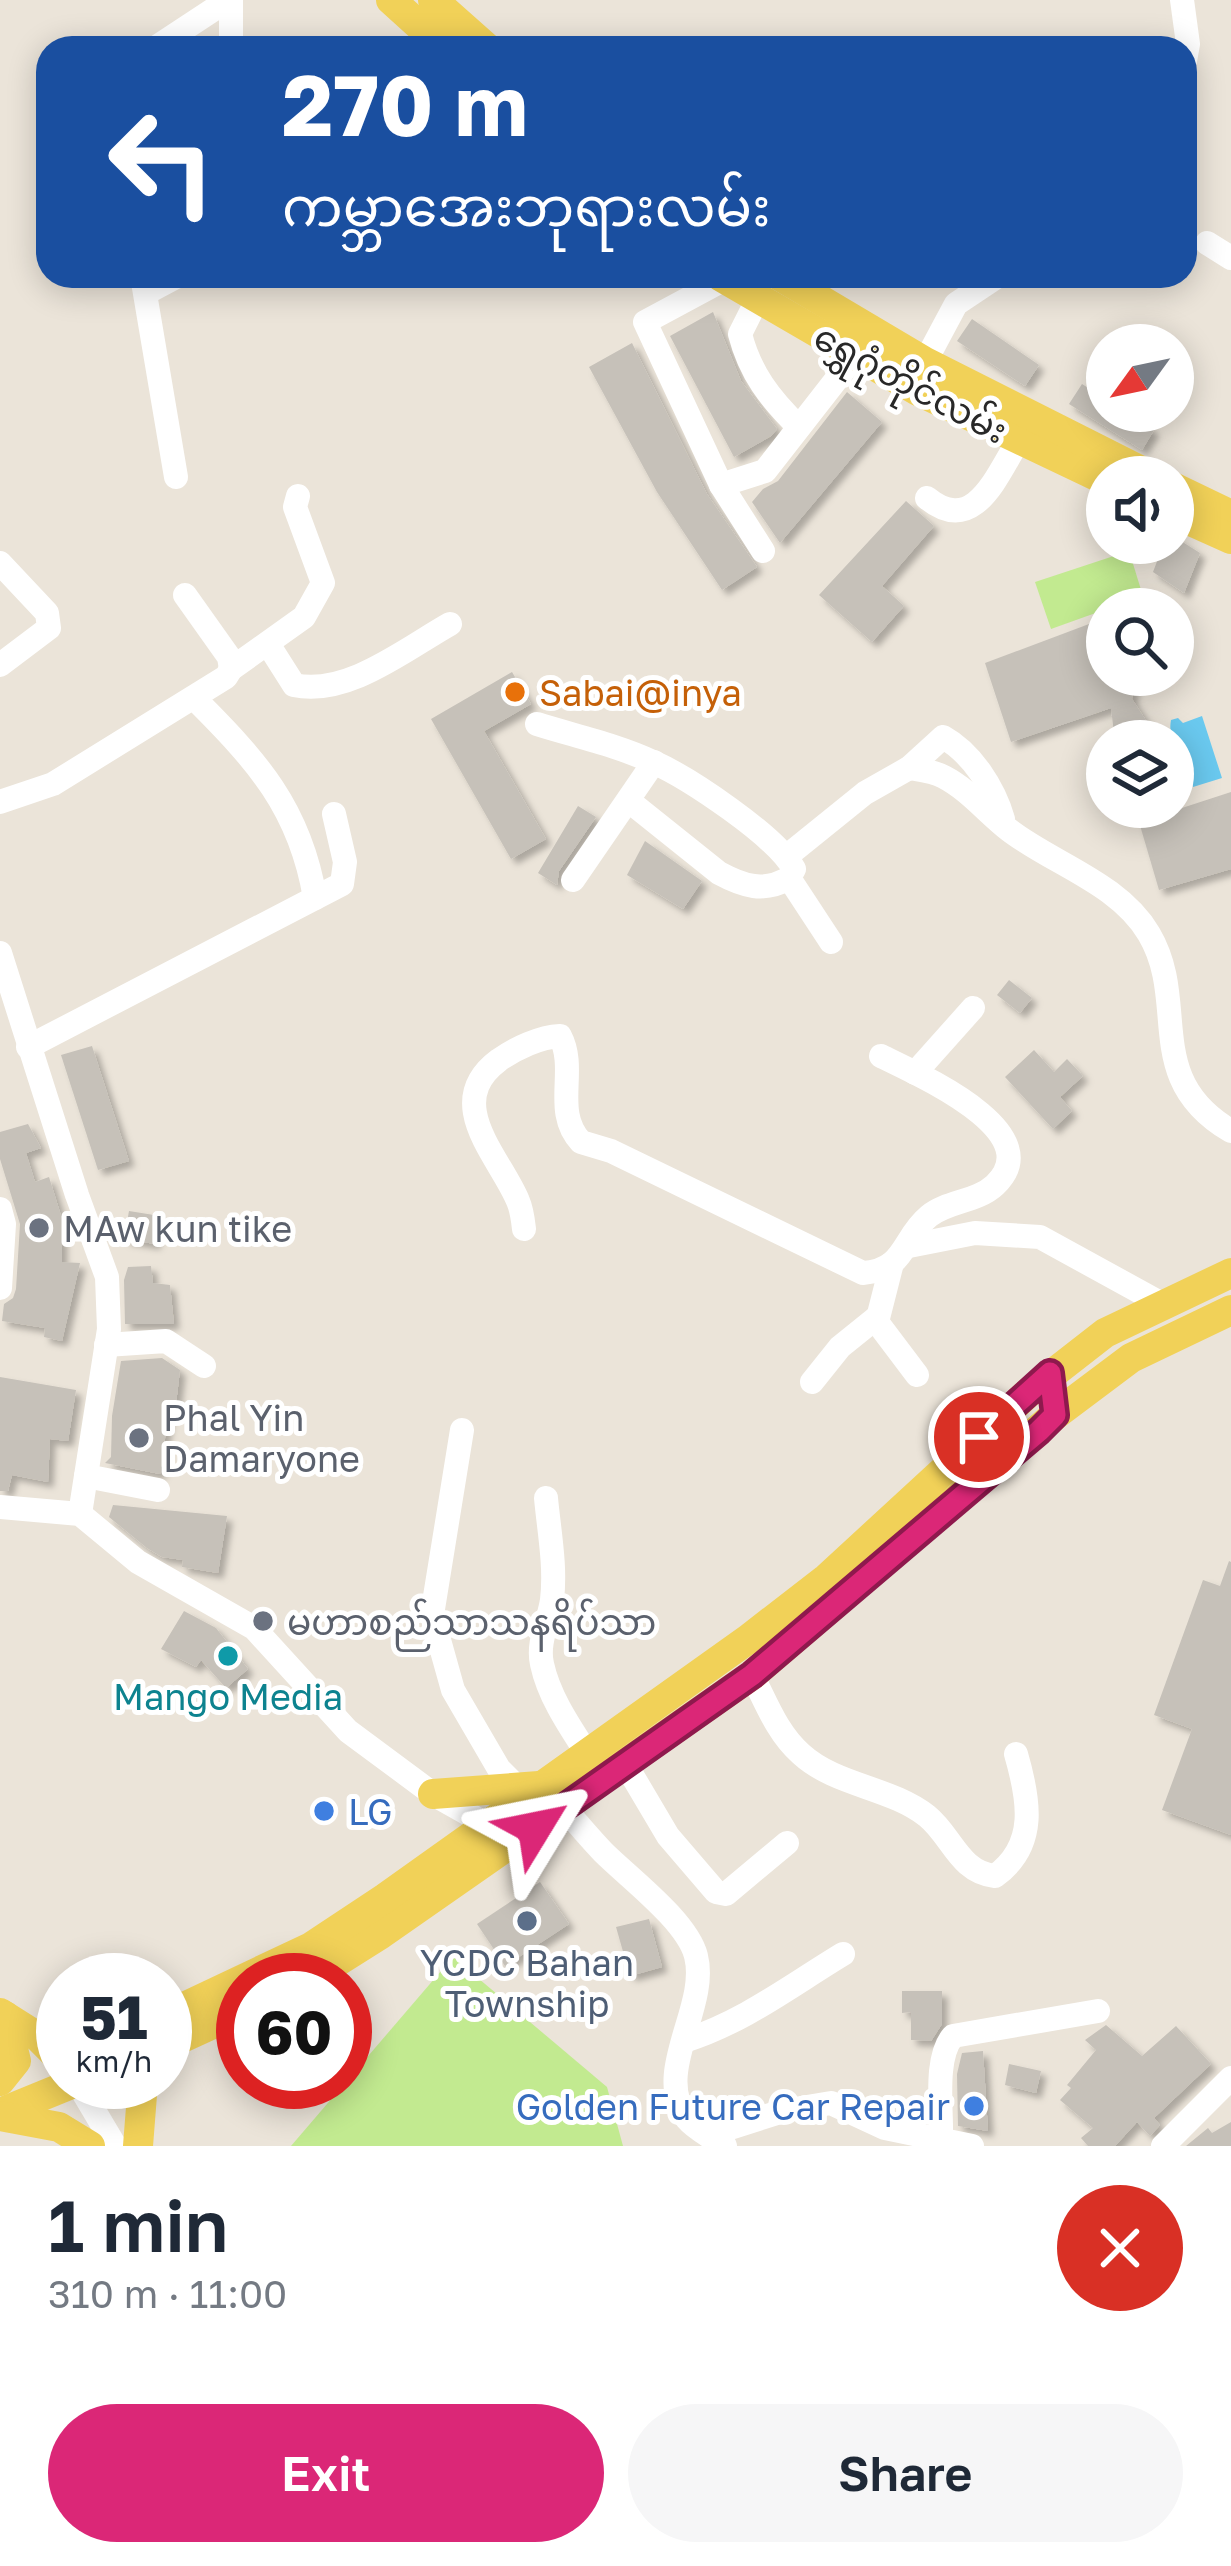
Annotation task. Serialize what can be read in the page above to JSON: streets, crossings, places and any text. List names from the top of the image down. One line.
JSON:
{"streets":{"main road":["ရွှေဂုံတိုင်လမ်း"]},"places":["Sabai@inya","MAw kun tike","Phal Yin Damaryone","မဟာစည်သာသနရိပ်သာ","Mango Media","LG","YCDC Bahan Township","Golden Future Car Repair"],"north":"bottom left","page":{"turn":["270 m","ကမ္ဘာအေးဘုရားလမ်း"],"speed":"51 km/h","limit":"60","heading":["1 min","310 m · 11:00"],"buttons":["Exit","Share"]}}
